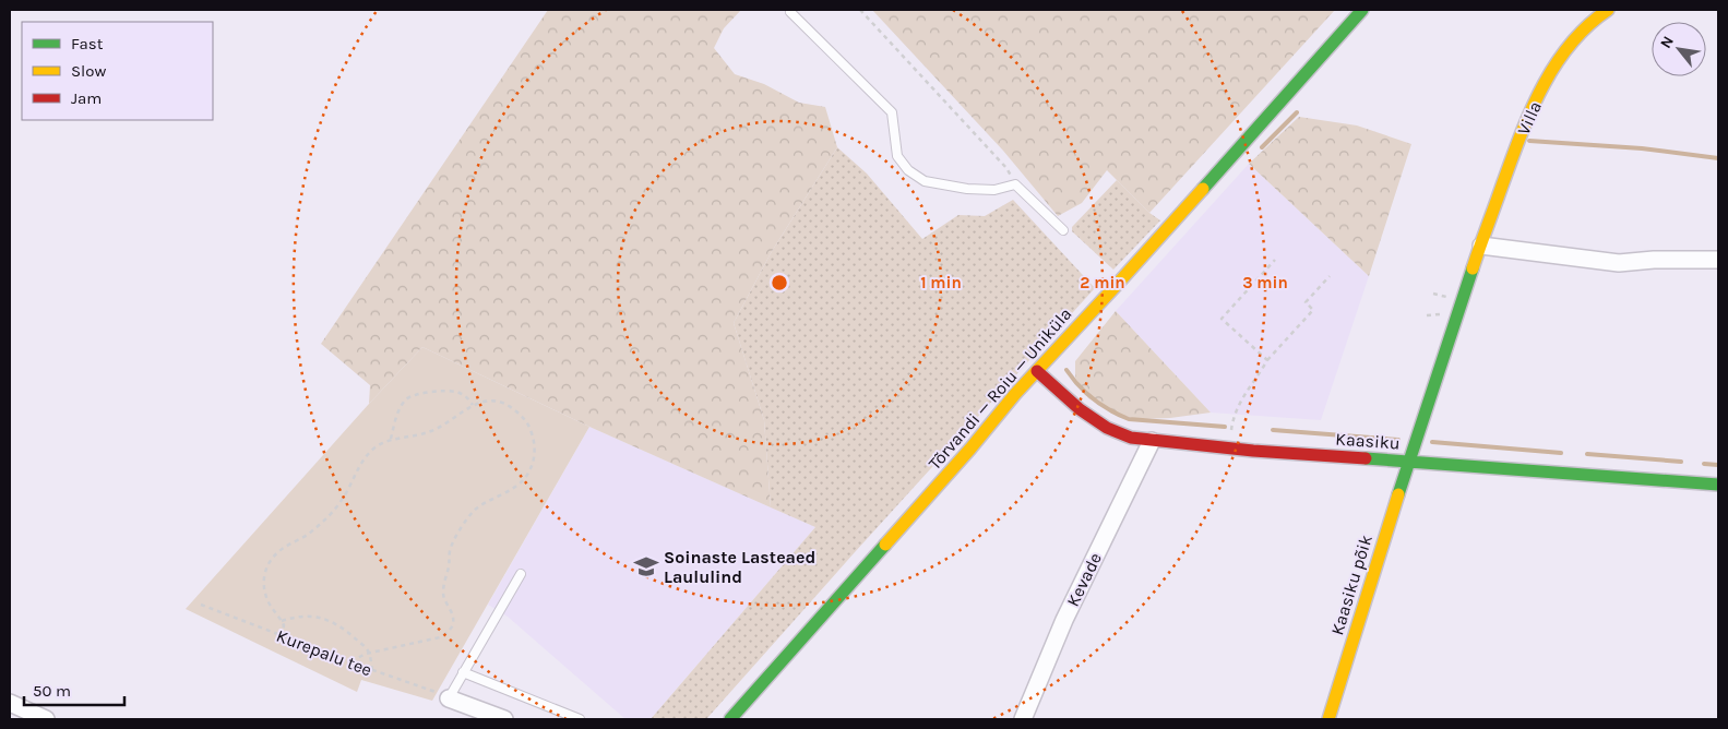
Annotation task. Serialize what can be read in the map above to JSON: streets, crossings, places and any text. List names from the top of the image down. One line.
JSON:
{"streets":{"street":["Villa","Tõrvandi — Roiu — Uniküla","Kaasiku","Kevade","Kaasiku põik"],"path":["Kurepalu tee"]},"crossings":[["Villa","Kaasiku"],["Villa","Kaasiku põik"],["Tõrvandi — Roiu — Uniküla","Kaasiku"],["Kaasiku","Kevade"],["Kaasiku","Kaasiku põik"]],"places":{"school or university":["Soinaste Lasteaed Laululind"]},"legend":["Fast","Slow","Jam"],"scale_bar":"50 m","north":"top left","rings":["1 min","2 min","3 min"]}
